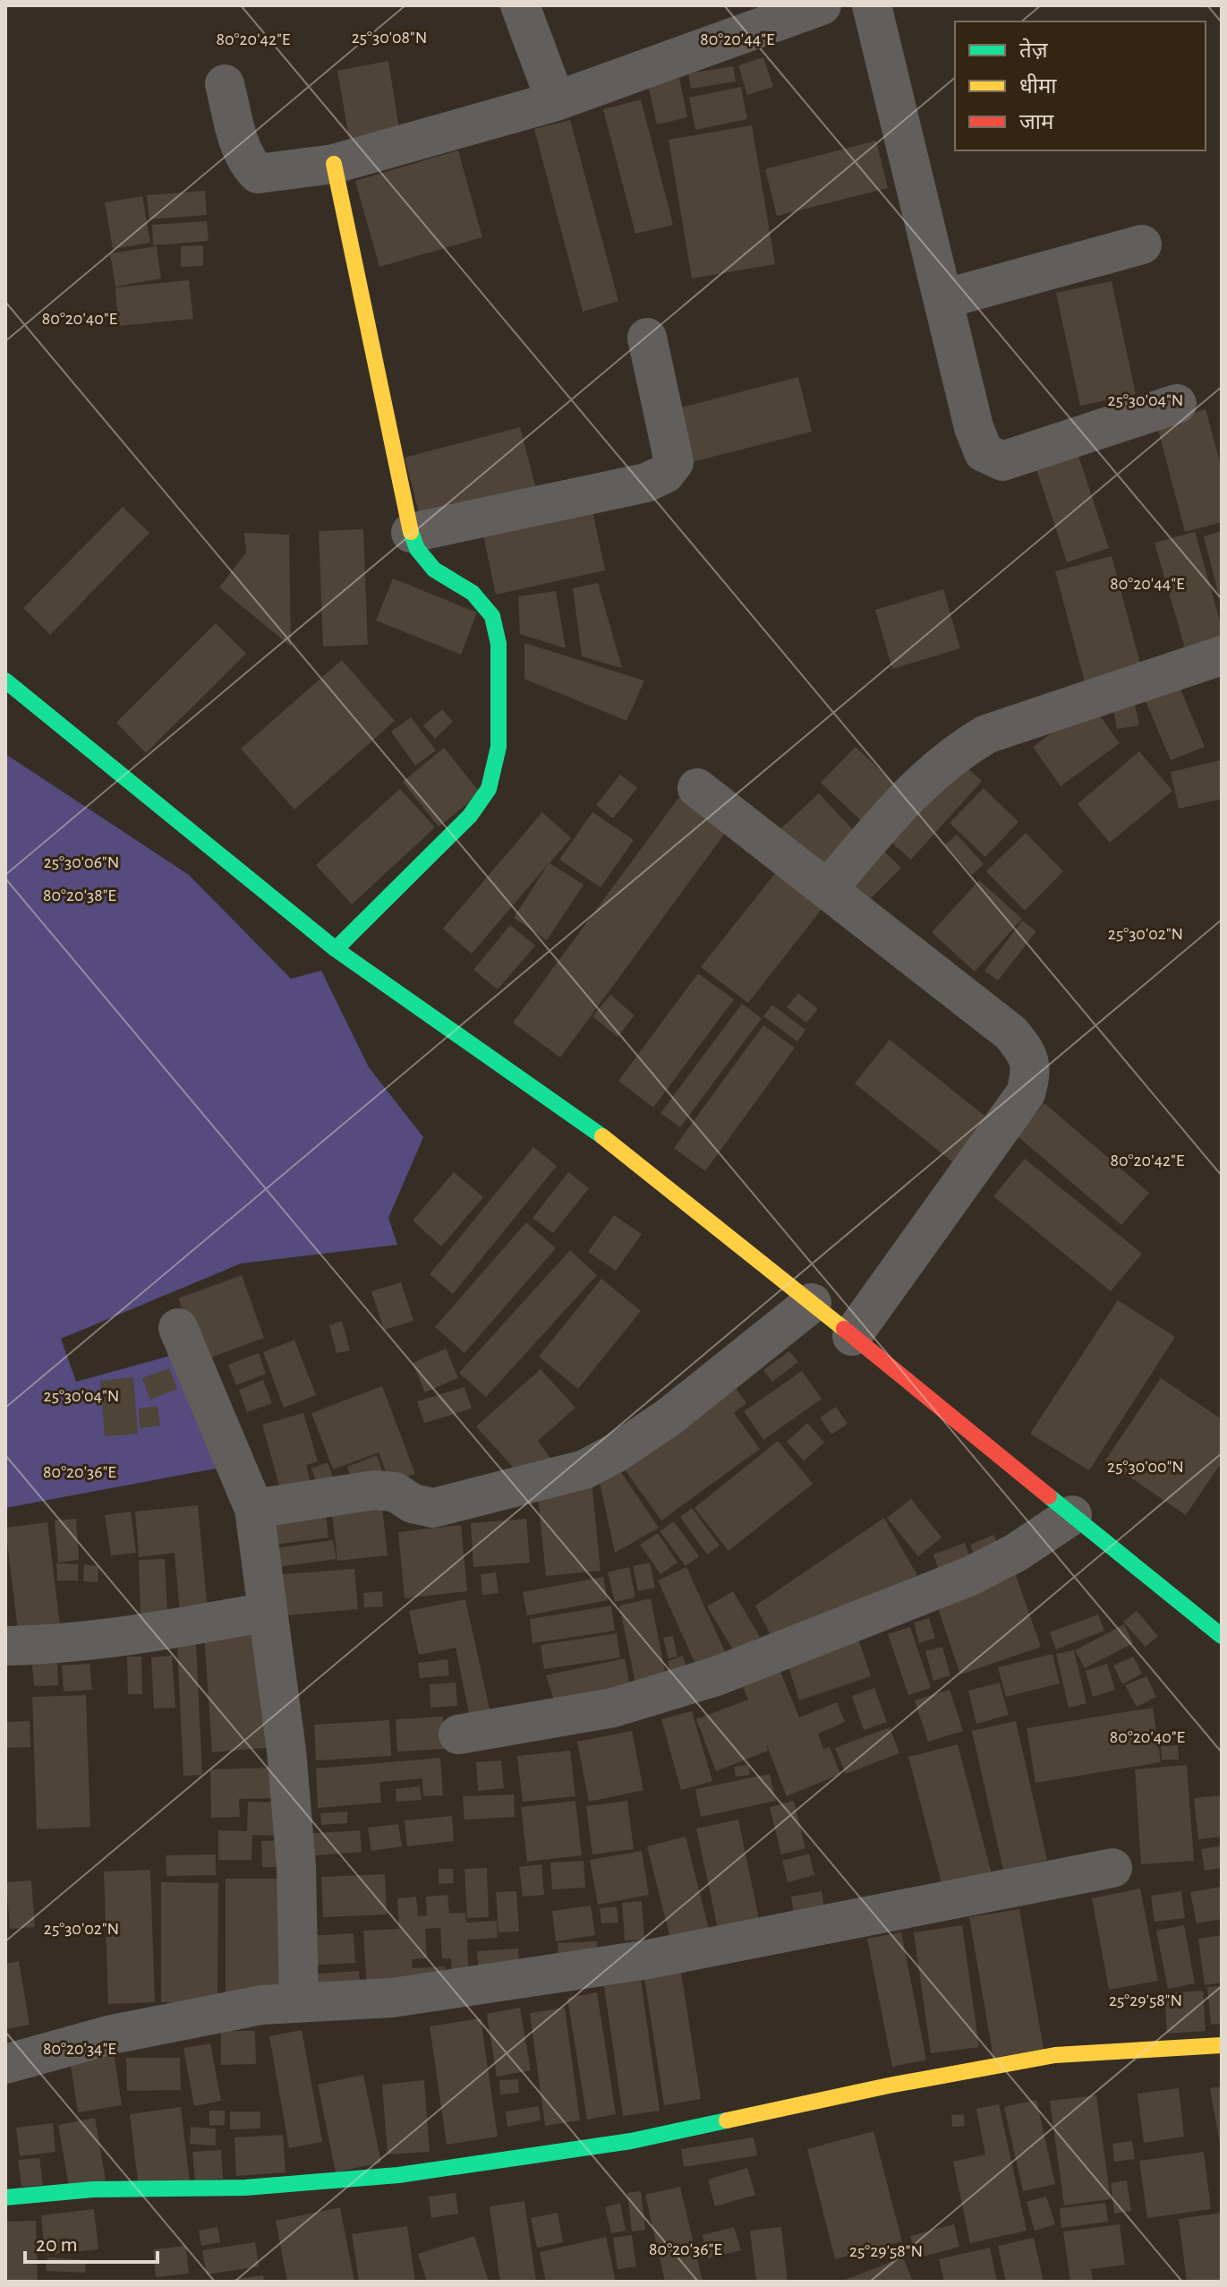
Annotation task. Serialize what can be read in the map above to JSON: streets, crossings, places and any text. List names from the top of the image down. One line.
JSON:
{"legend":["तेज़","धीमा","जाम"],"scale_bar":"20 m","coordinates":["25°30'08\"N","80°20'42\"E","80°20'44\"E","80°20'40\"E","25°30'04\"N","25°30'06\"N","80°20'38\"E","25°30'02\"N","25°30'00\"N","80°20'36\"E","25°29'58\"N","80°20'34\"E"]}
